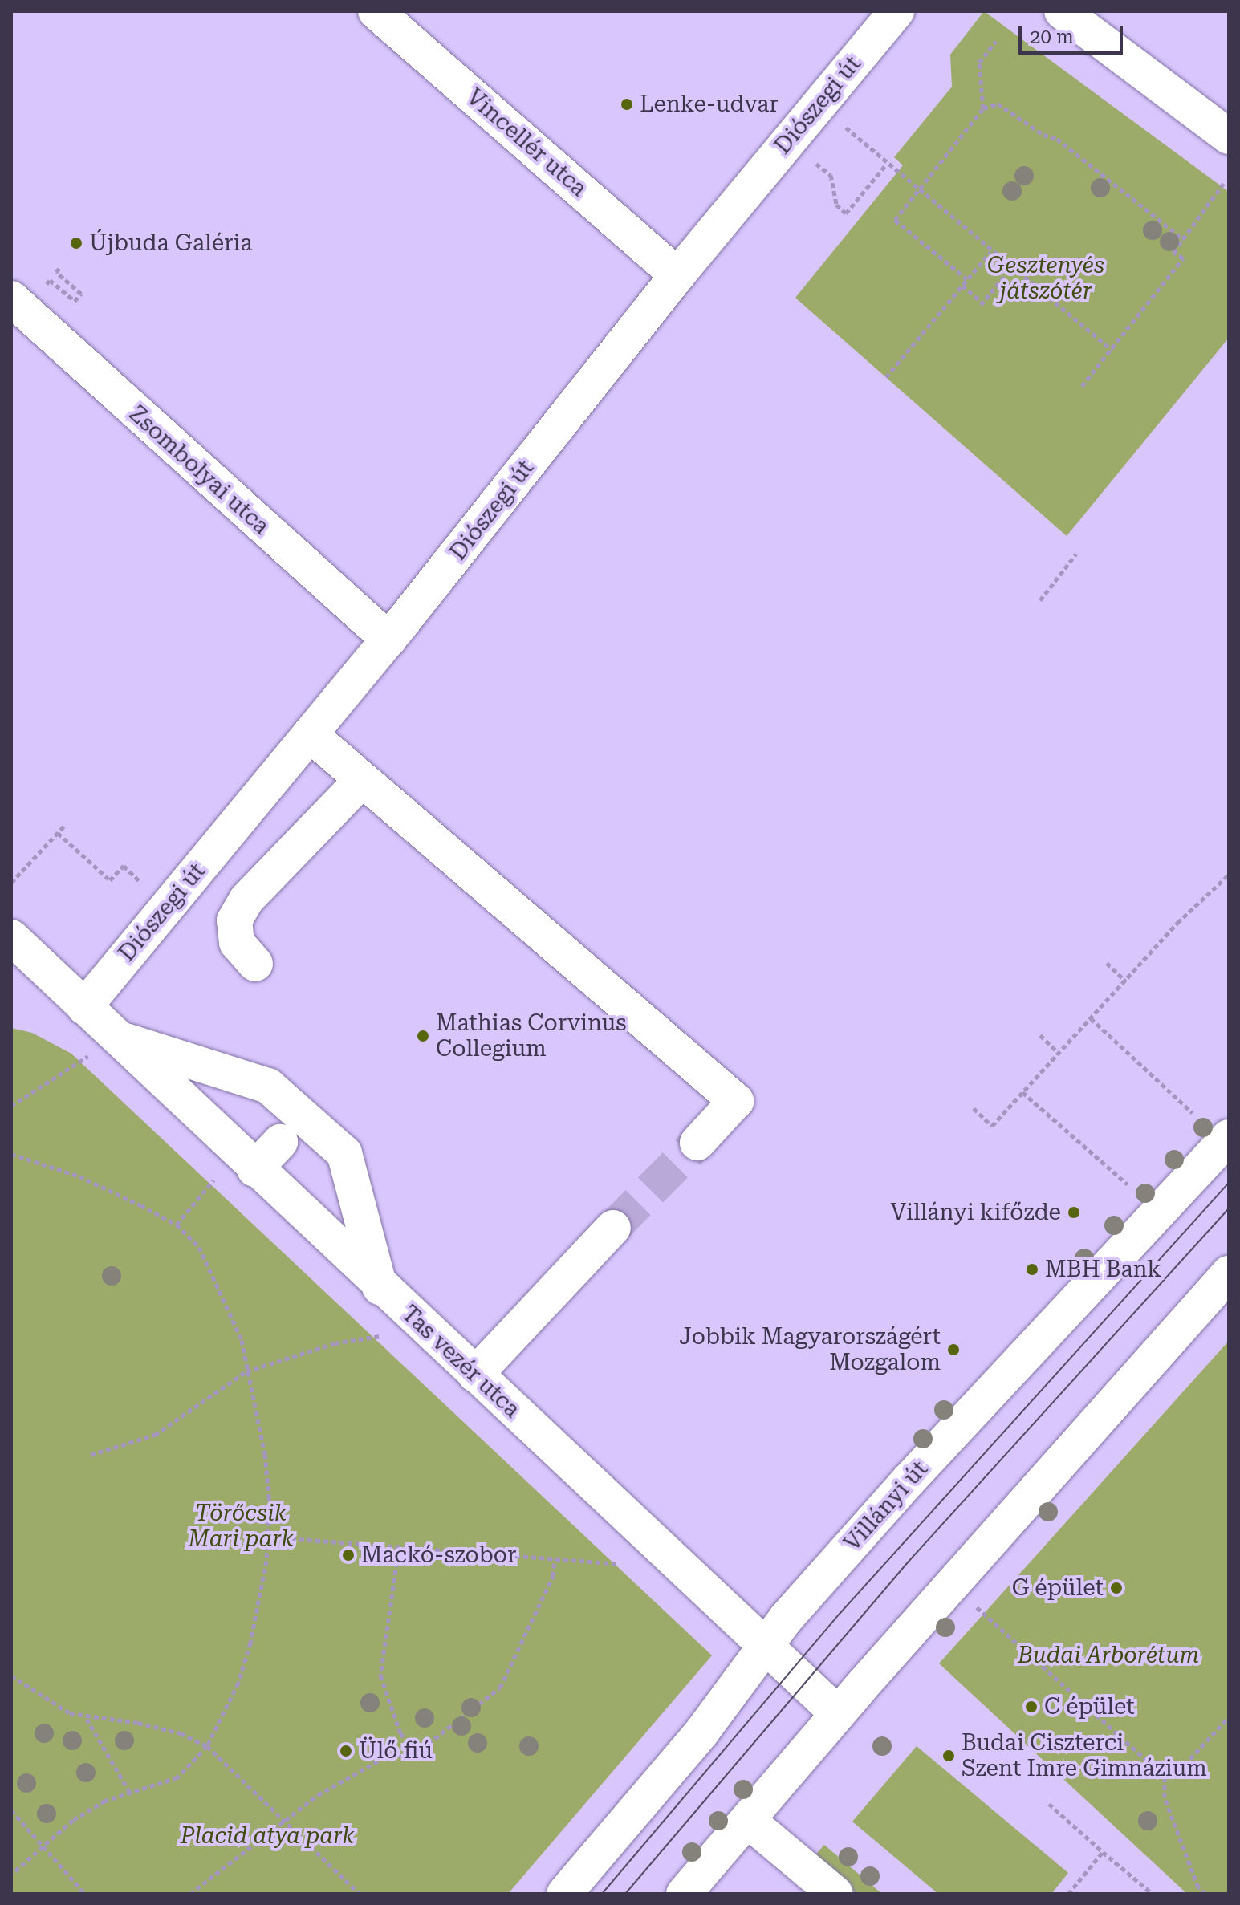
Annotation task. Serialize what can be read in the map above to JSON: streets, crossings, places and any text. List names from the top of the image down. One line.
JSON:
{"streets":{"street":["Diószegi út","Vincellér utca","Zsombolyai utca","Tas vezér utca","Villányi út"]},"crossings":[["Diószegi út","Vincellér utca"],["Diószegi út","Zsombolyai utca"],["Diószegi út","Tas vezér utca"],["Tas vezér utca","Villányi út"]],"parks":["Gesztenyés játszótér","Törőcsik Mari park","Budai Arborétum","Placid atya park"],"places":["Lenke-udvar","Újbuda Galéria","Mathias Corvinus Collegium","Villányi kifőzde","MBH Bank","Jobbik Magyarországért Mozgalom","Mackó-szobor","G épület","C épület","Ülő fiú","Budai Ciszterci Szent Imre Gimnázium"],"scale_bar":"20 m"}
